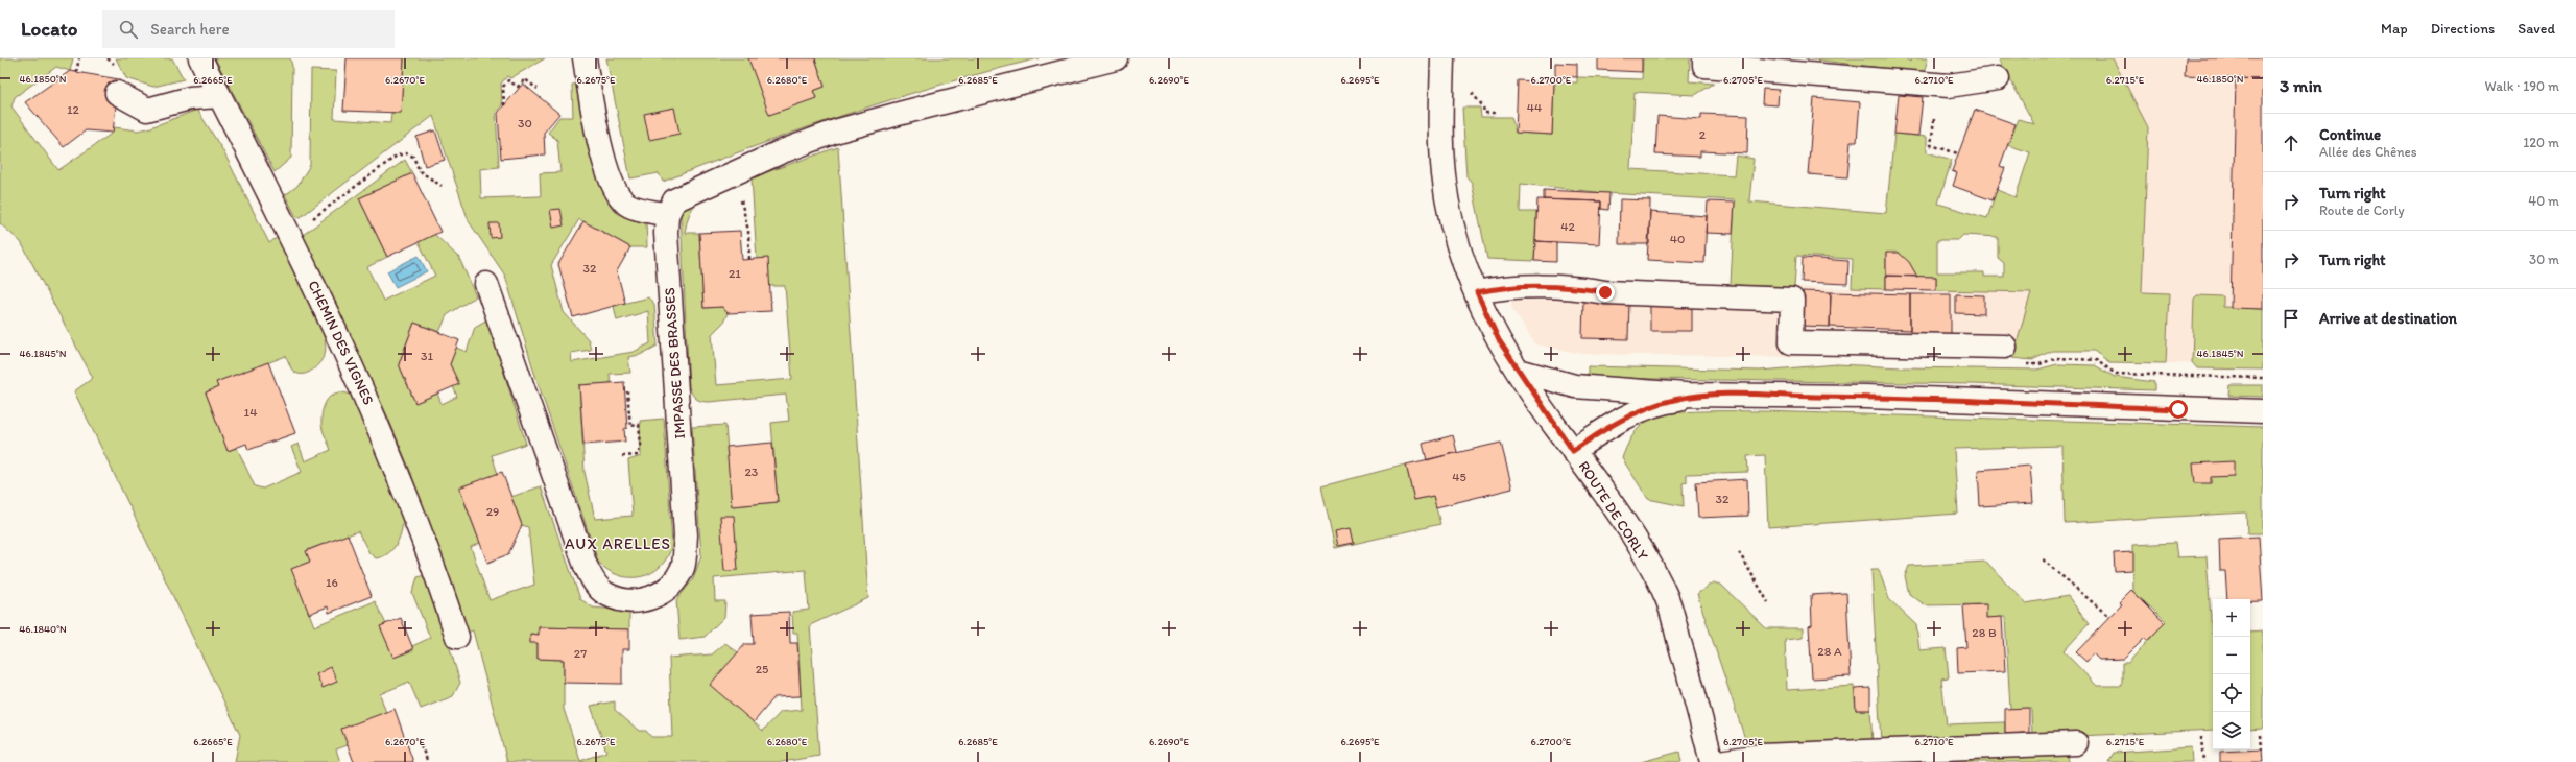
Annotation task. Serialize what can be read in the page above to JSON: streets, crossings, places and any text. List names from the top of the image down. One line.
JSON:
{"streets":{"street":["CHEMIN DES VIGNES","IMPASSE DES BRASSES","ROUTE DE CORLY"]},"districts":["AUX ARELLES"],"house_numbers":["44","12","30","2","42","40","32","21","31","14","23","45","32","29","16","28 B","28 A","27","25"],"page":{"header":"Locato","search":"Search here","nav":["Map","Directions","Saved"],"heading":["3 min","Walk · 190 m"],"list":[["Continue","Allée des Chênes","120 m"],["Turn right","Route de Corly","40 m"],["Turn right","30 m"],"Arrive at destination"],"map_buttons":["+","−"]},"coordinates":["46.1850°N","6.2665°E","6.2670°E","6.2675°E","6.2680°E","6.2685°E","6.2690°E","6.2695°E","6.2700°E","6.2705°E","6.2710°E","6.2715°E","46.1845°N","46.1840°N"]}
